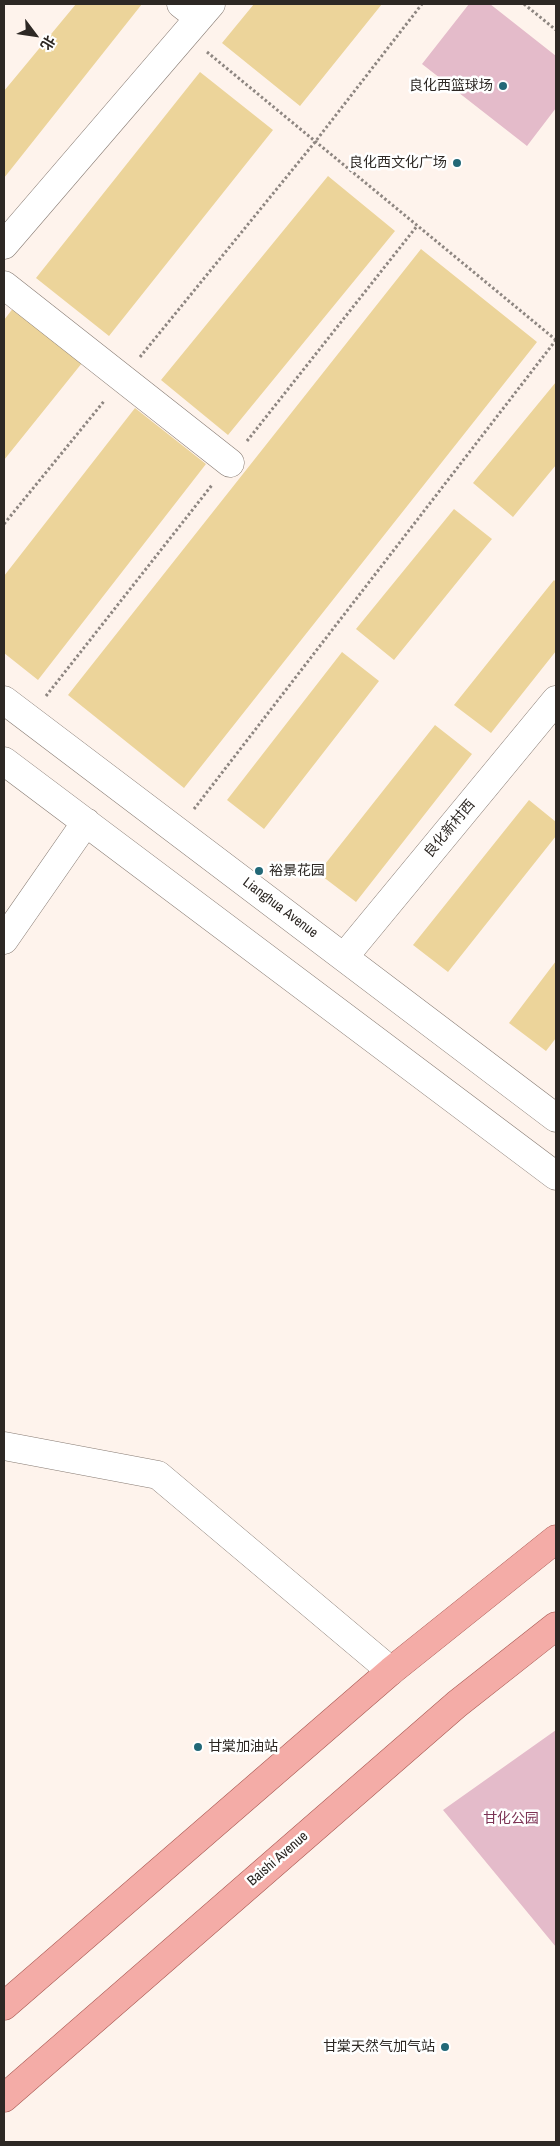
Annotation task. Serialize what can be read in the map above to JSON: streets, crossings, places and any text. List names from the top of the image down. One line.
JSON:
{"streets":{"main road":["Baishi Avenue"],"street":["良化新村西","Lianghua Avenue"]},"crossings":[["良化新村西","Lianghua Avenue"]],"parks":["甘化公园"],"places":["良化西篮球场","良化西文化广场","裕景花园","甘棠加油站","甘棠天然气加气站"],"north":"bottom right"}
